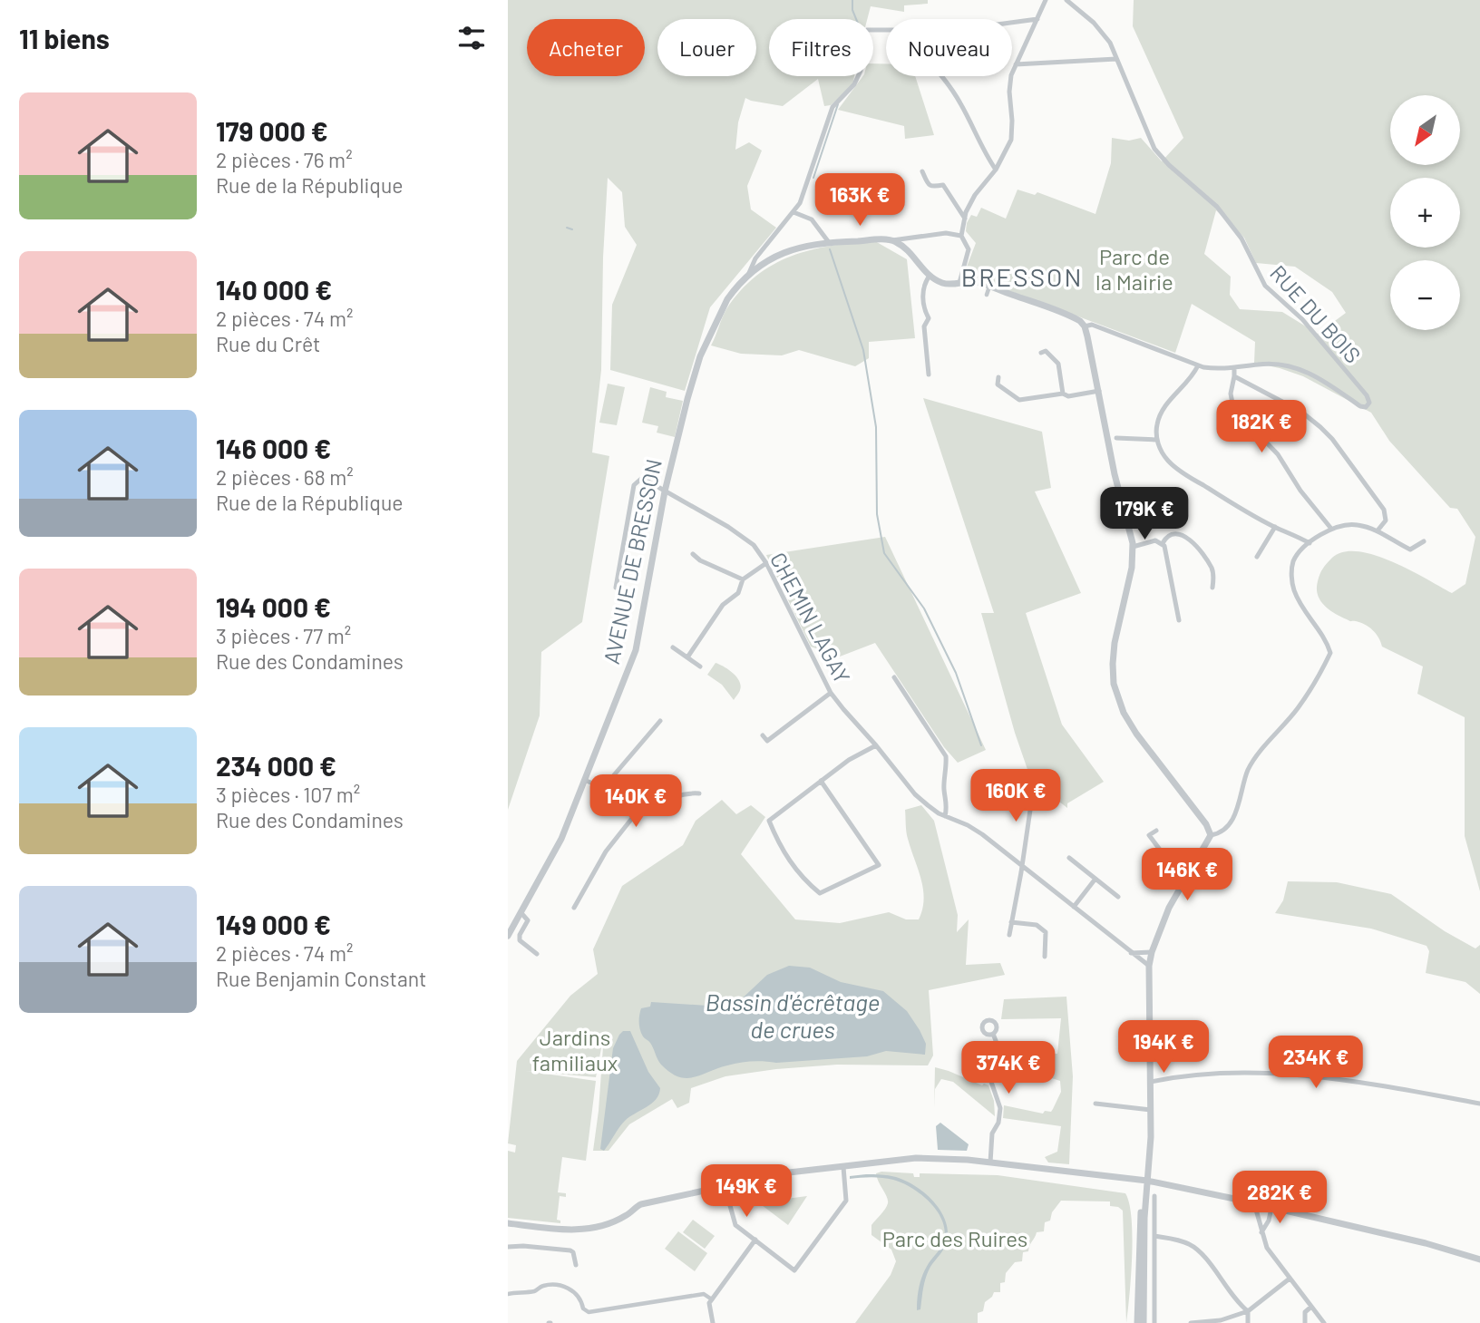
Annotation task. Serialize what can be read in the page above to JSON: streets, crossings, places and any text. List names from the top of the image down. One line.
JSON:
{"streets":{"street":["RUE DU BOIS","AVENUE DE BRESSON","CHEMIN LAGAY"]},"crossings":[["AVENUE DE BRESSON","CHEMIN LAGAY"]],"districts":["BRESSON"],"water":["Bassin d'écrêtage de crues"],"parks":["Parc de la Mairie","Jardins familiaux","Parc des Ruires"],"north":"bottom left","page":{"heading":"11 biens","chip":["Acheter","Louer","Filtres","Nouveau"],"list":[{"name":"179 000 €","note":"2 pièces · 76 m² · Rue de la République"},{"name":"140 000 €","note":"2 pièces · 74 m² · Rue du Crêt"},{"name":"146 000 €","note":"2 pièces · 68 m² · Rue de la République"},{"name":"194 000 €","note":"3 pièces · 77 m² · Rue des Condamines"},{"name":"234 000 €","note":"3 pièces · 107 m² · Rue des Condamines"},{"name":"149 000 €","note":"2 pièces · 74 m² · Rue Benjamin Constant"}],"map_buttons":["+","−"],"price":["163K €","182K €","179K €","160K €","140K €","146K €","194K €","234K €","374K €","149K €","282K €"]}}
